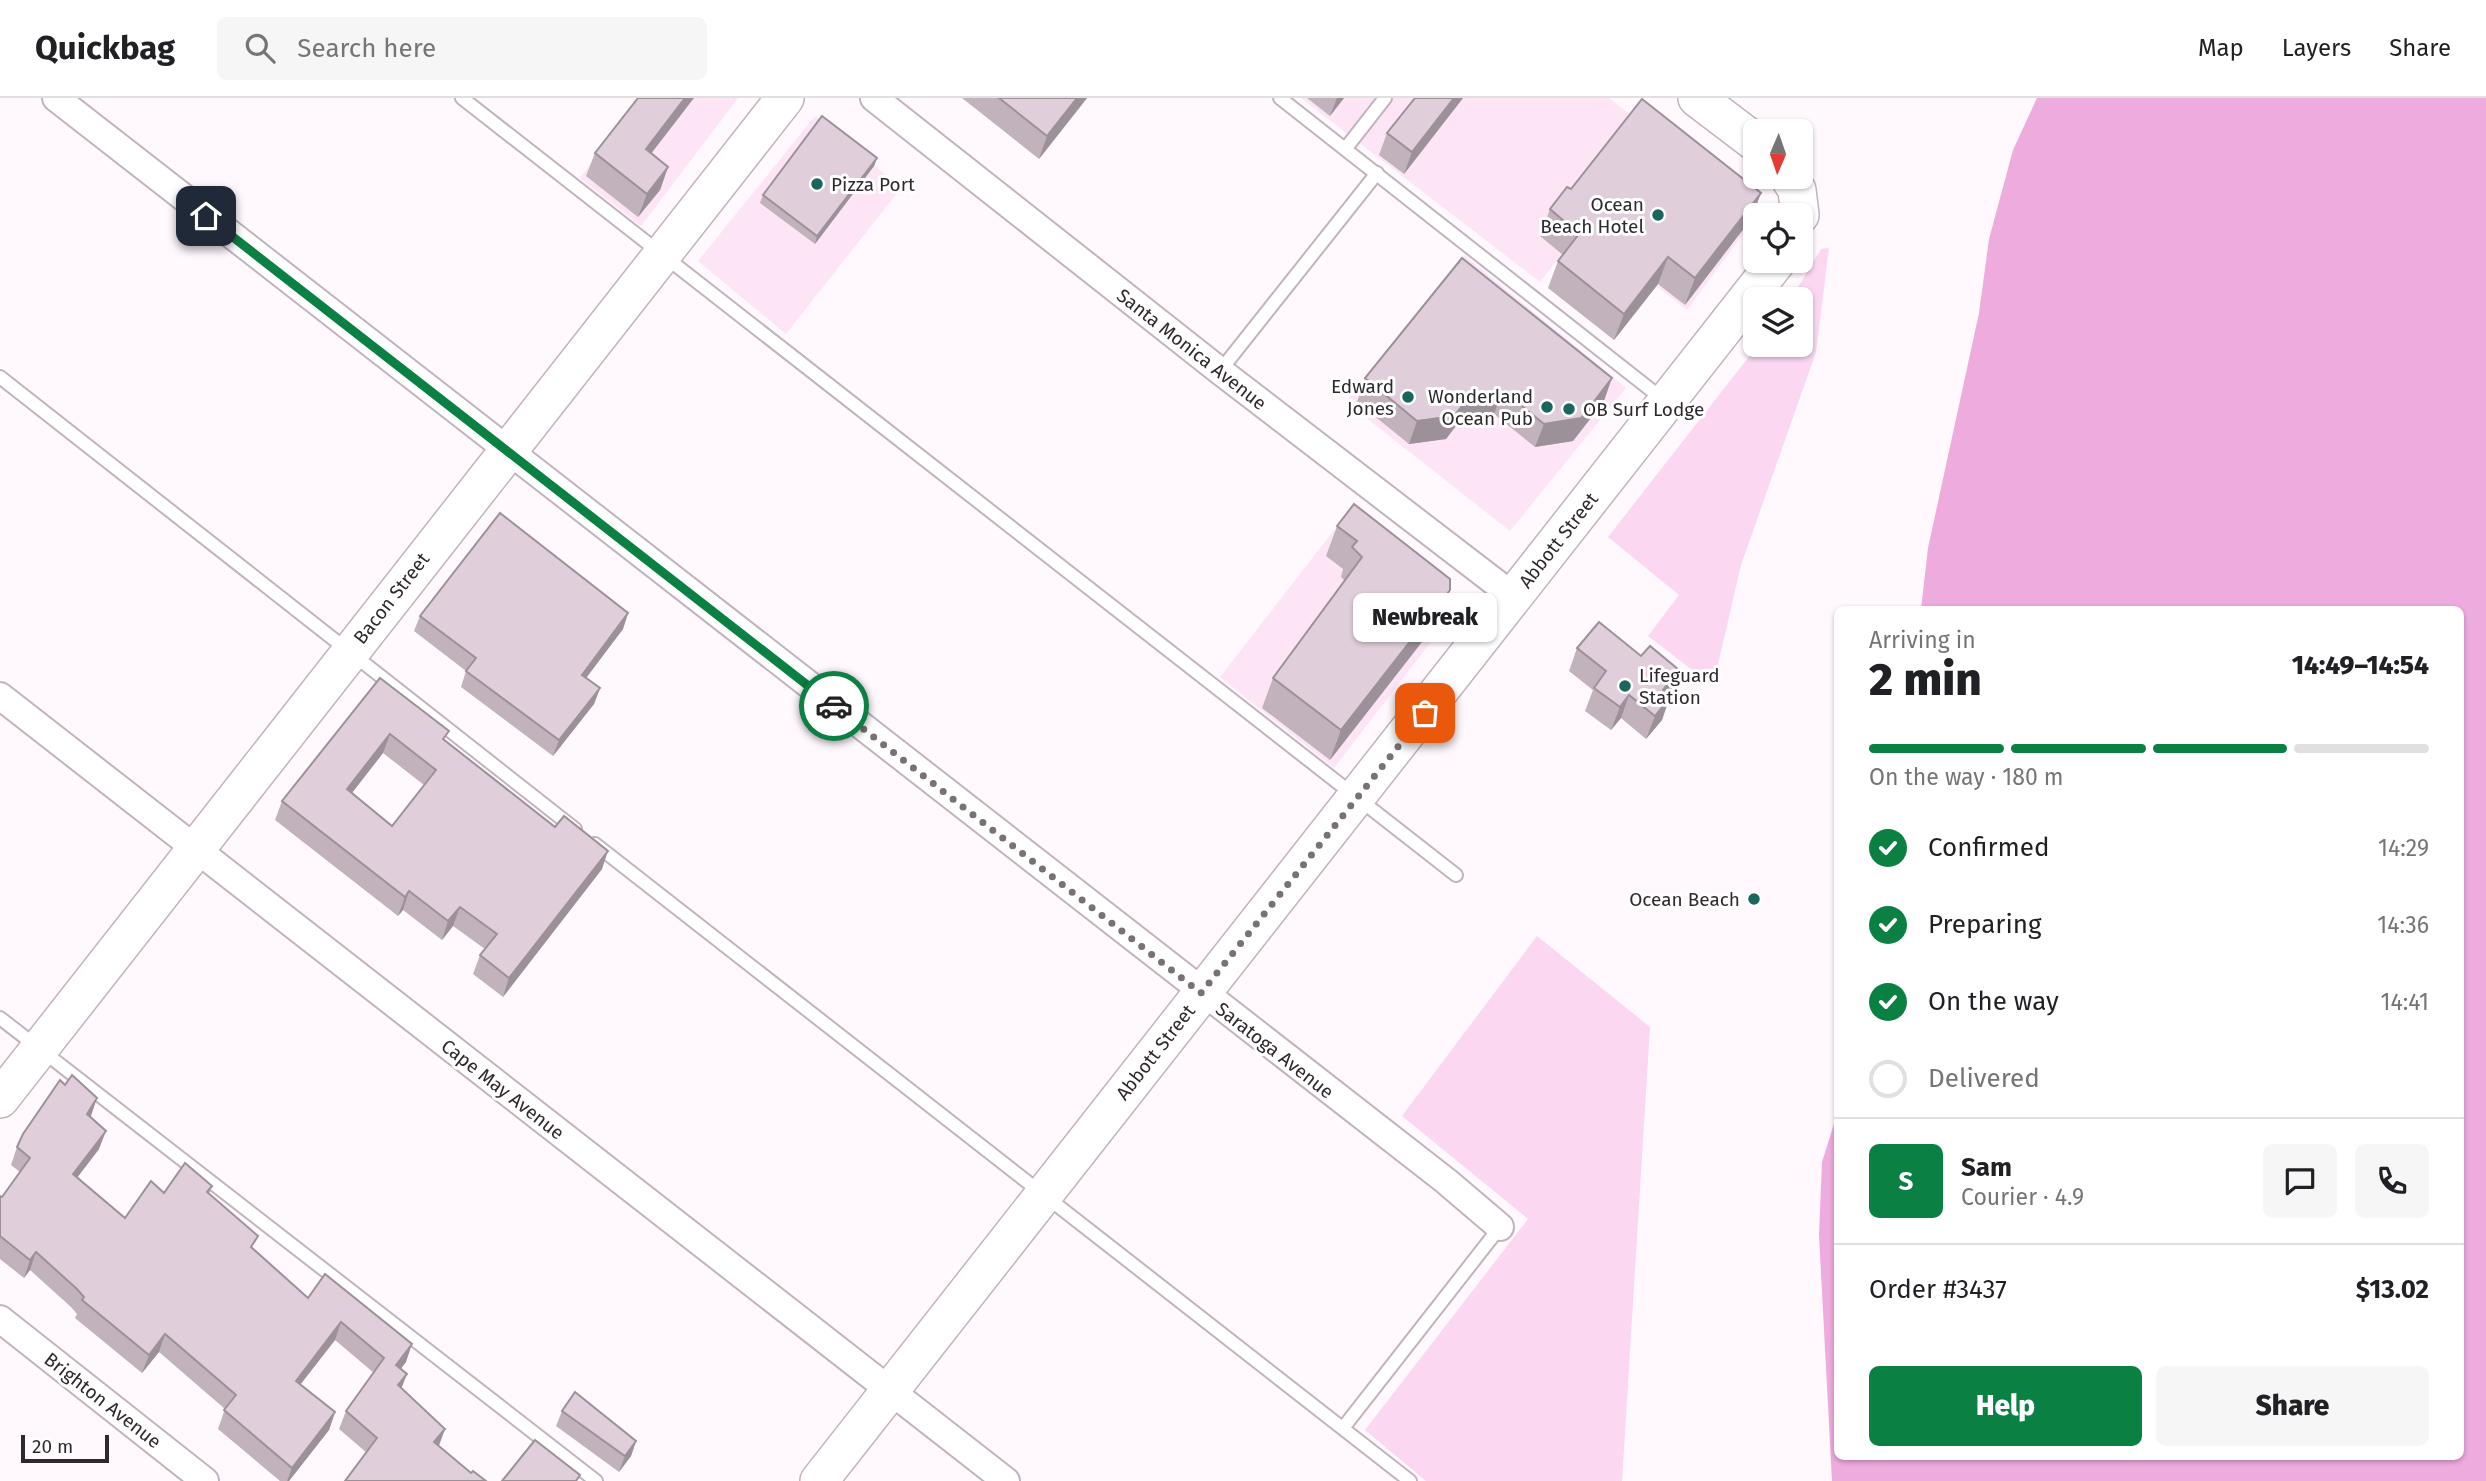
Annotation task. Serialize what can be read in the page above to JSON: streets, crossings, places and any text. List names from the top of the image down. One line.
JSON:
{"streets":{"street":["Santa Monica Avenue","Abbott Street","Bacon Street","Saratoga Avenue","Cape May Avenue","Brighton Avenue"]},"crossings":[["Santa Monica Avenue","Abbott Street"],["Abbott Street","Saratoga Avenue"],["Abbott Street","Cape May Avenue"],["Bacon Street","Saratoga Avenue"],["Bacon Street","Cape May Avenue"]],"places":["Pizza Port","Ocean Beach Hotel","Edward Jones","Wonderland Ocean Pub","OB Surf Lodge","Lifeguard Station","Newbreak","Ocean Beach"],"scale_bar":"20 m","north":"bottom","page":{"header":"Quickbag","search":"Search here","nav":["Map","Layers","Share"],"bubble":"Newbreak","heading":["2 min","Arriving in","14:49–14:54"],"panel":["Sam","Courier · 4.9","Order #3437","$13.02"],"bar":"On the way · 180 m","list":[["Confirmed","14:29"],["Preparing","14:36"],["On the way","14:41"],"Delivered"],"round":"S","buttons":["Help","Share"],"scale":"20 m"}}
